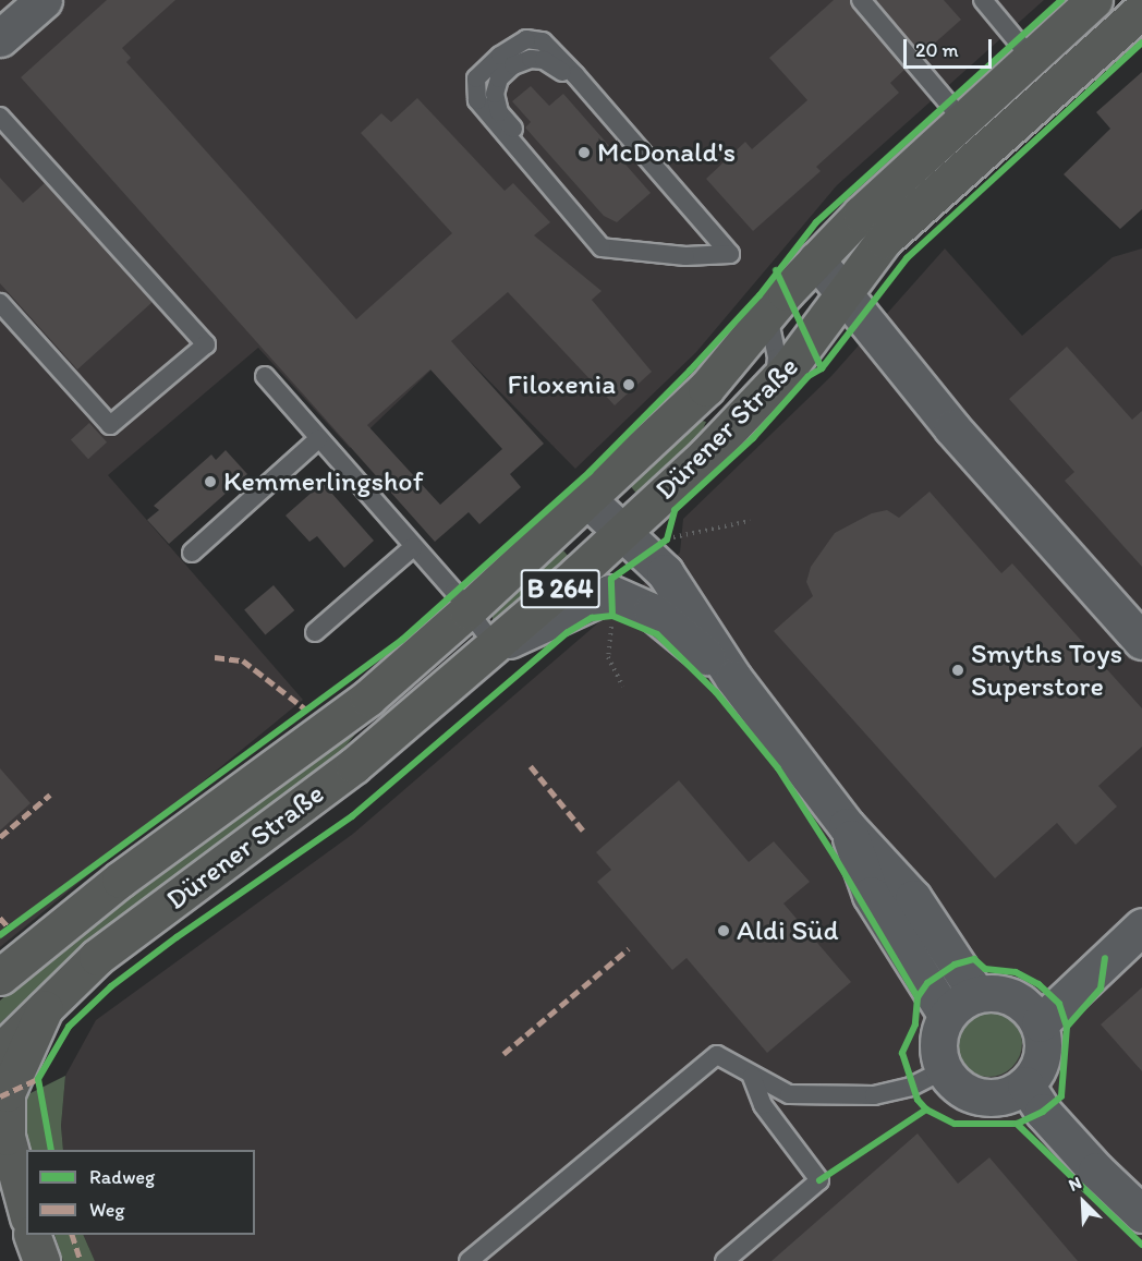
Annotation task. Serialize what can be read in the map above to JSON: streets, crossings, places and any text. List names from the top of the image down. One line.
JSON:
{"streets":{"main road":["Dürener Straße","B 264"]},"places":["McDonald's","Filoxenia","Kemmerlingshof","Smyths Toys Superstore","Aldi Süd"],"legend":["Radweg","Weg"],"scale_bar":"20 m","north":"top left"}
